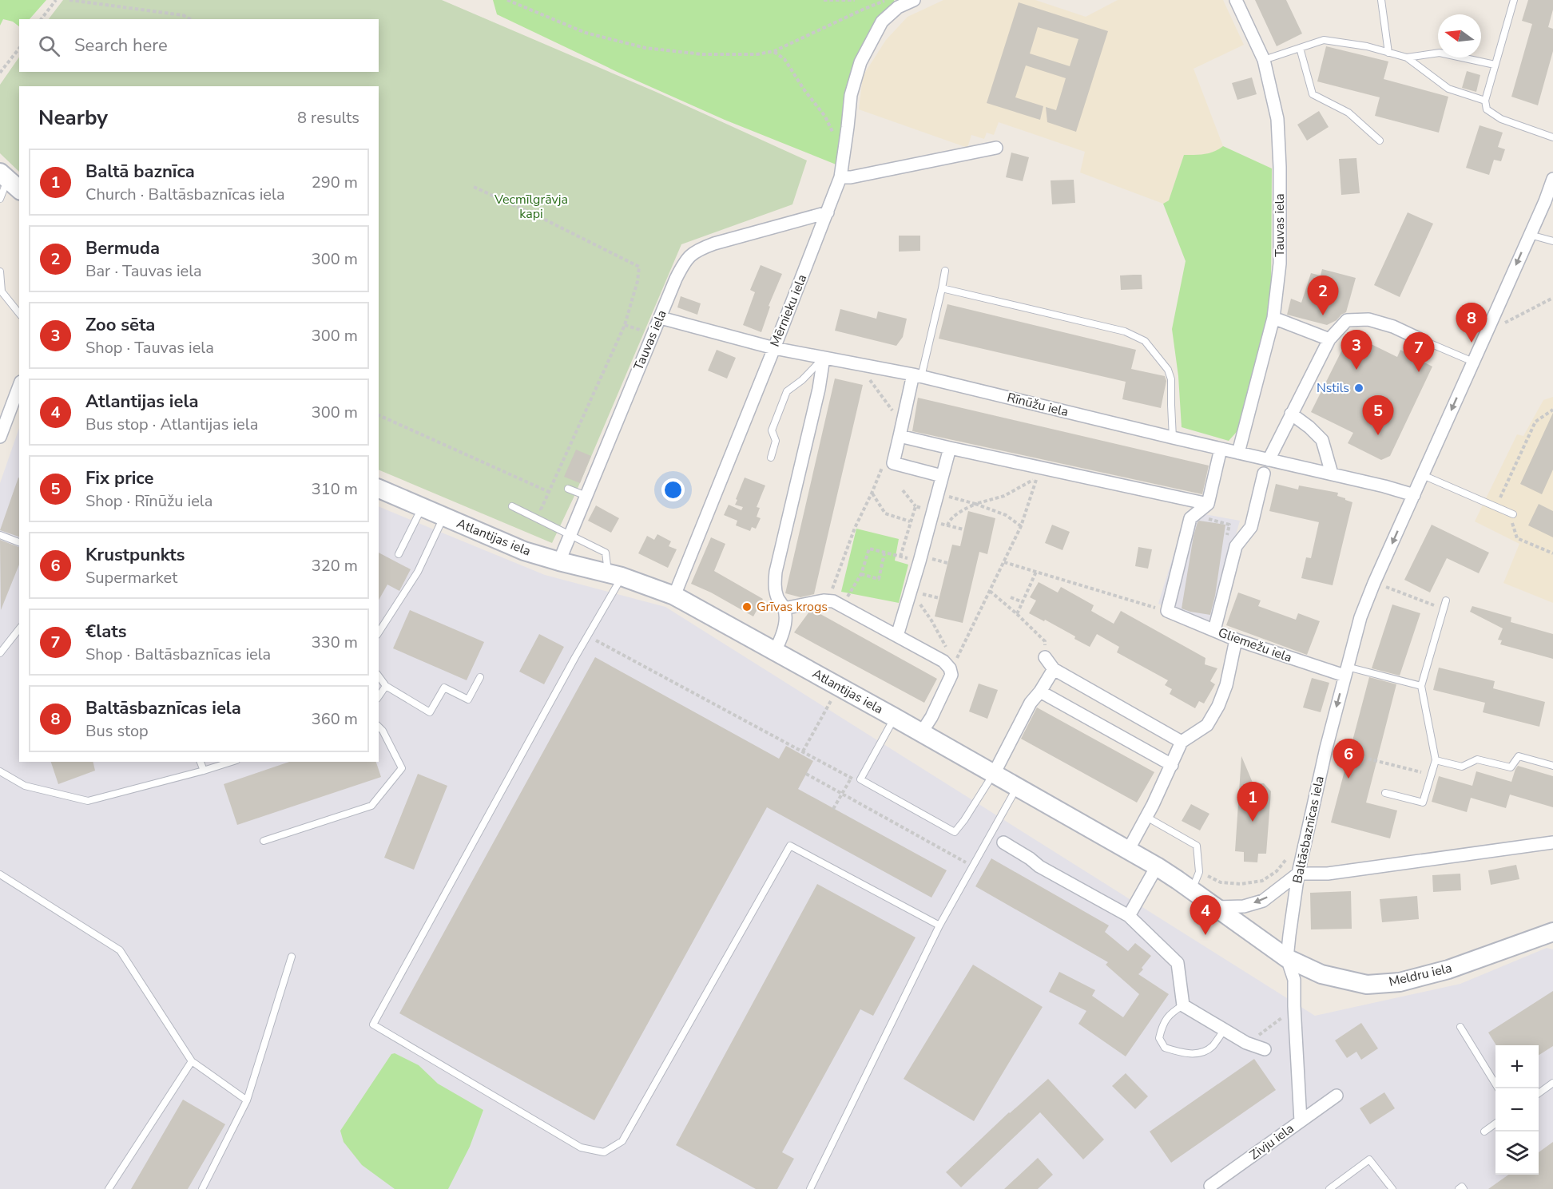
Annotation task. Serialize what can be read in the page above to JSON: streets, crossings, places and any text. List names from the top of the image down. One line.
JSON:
{"streets":{"main road":["Atlantijas iela","Meldru iela"],"street":["Tauvas iela","Mērnieku iela","Rīnūžu iela","Gliemežu iela","Baltāsbaznīcas iela","Zivju iela"]},"crossings":[["Tauvas iela","Mērnieku iela"],["Tauvas iela","Rīnūžu iela"],["Tauvas iela","Atlantijas iela"],["Mērnieku iela","Rīnūžu iela"],["Mērnieku iela","Atlantijas iela"],["Rīnūžu iela","Baltāsbaznīcas iela"],["Atlantijas iela","Baltāsbaznīcas iela"],["Atlantijas iela","Meldru iela"],["Gliemežu iela","Baltāsbaznīcas iela"],["Baltāsbaznīcas iela","Meldru iela"],["Baltāsbaznīcas iela","Zivju iela"]],"one_way":["Baltāsbaznīcas iela"],"parks":["Vecmīlgrāvja kapi"],"places":["Nstils","Grīvas krogs"],"north":"left","page":{"search":"Search here","heading":["Nearby","8 results"],"list":[{"mark":"1","name":"Baltā baznīca","note":"Church · Baltāsbaznīcas iela","value":"290 m"},{"mark":"2","name":"Bermuda","note":"Bar · Tauvas iela","value":"300 m"},{"mark":"3","name":"Zoo sēta","note":"Shop · Tauvas iela","value":"300 m"},{"mark":"4","name":"Atlantijas iela","note":"Bus stop · Atlantijas iela","value":"300 m"},{"mark":"5","name":"Fix price","note":"Shop · Rīnūžu iela","value":"310 m"},{"mark":"6","name":"Krustpunkts","note":"Supermarket","value":"320 m"},{"mark":"7","name":"€lats","note":"Shop · Baltāsbaznīcas iela","value":"330 m"},{"mark":"8","name":"Baltāsbaznīcas iela","note":"Bus stop","value":"360 m"}],"pins":["2","8","3","7","5","6","1","4"],"map_buttons":["+","−"]}}
